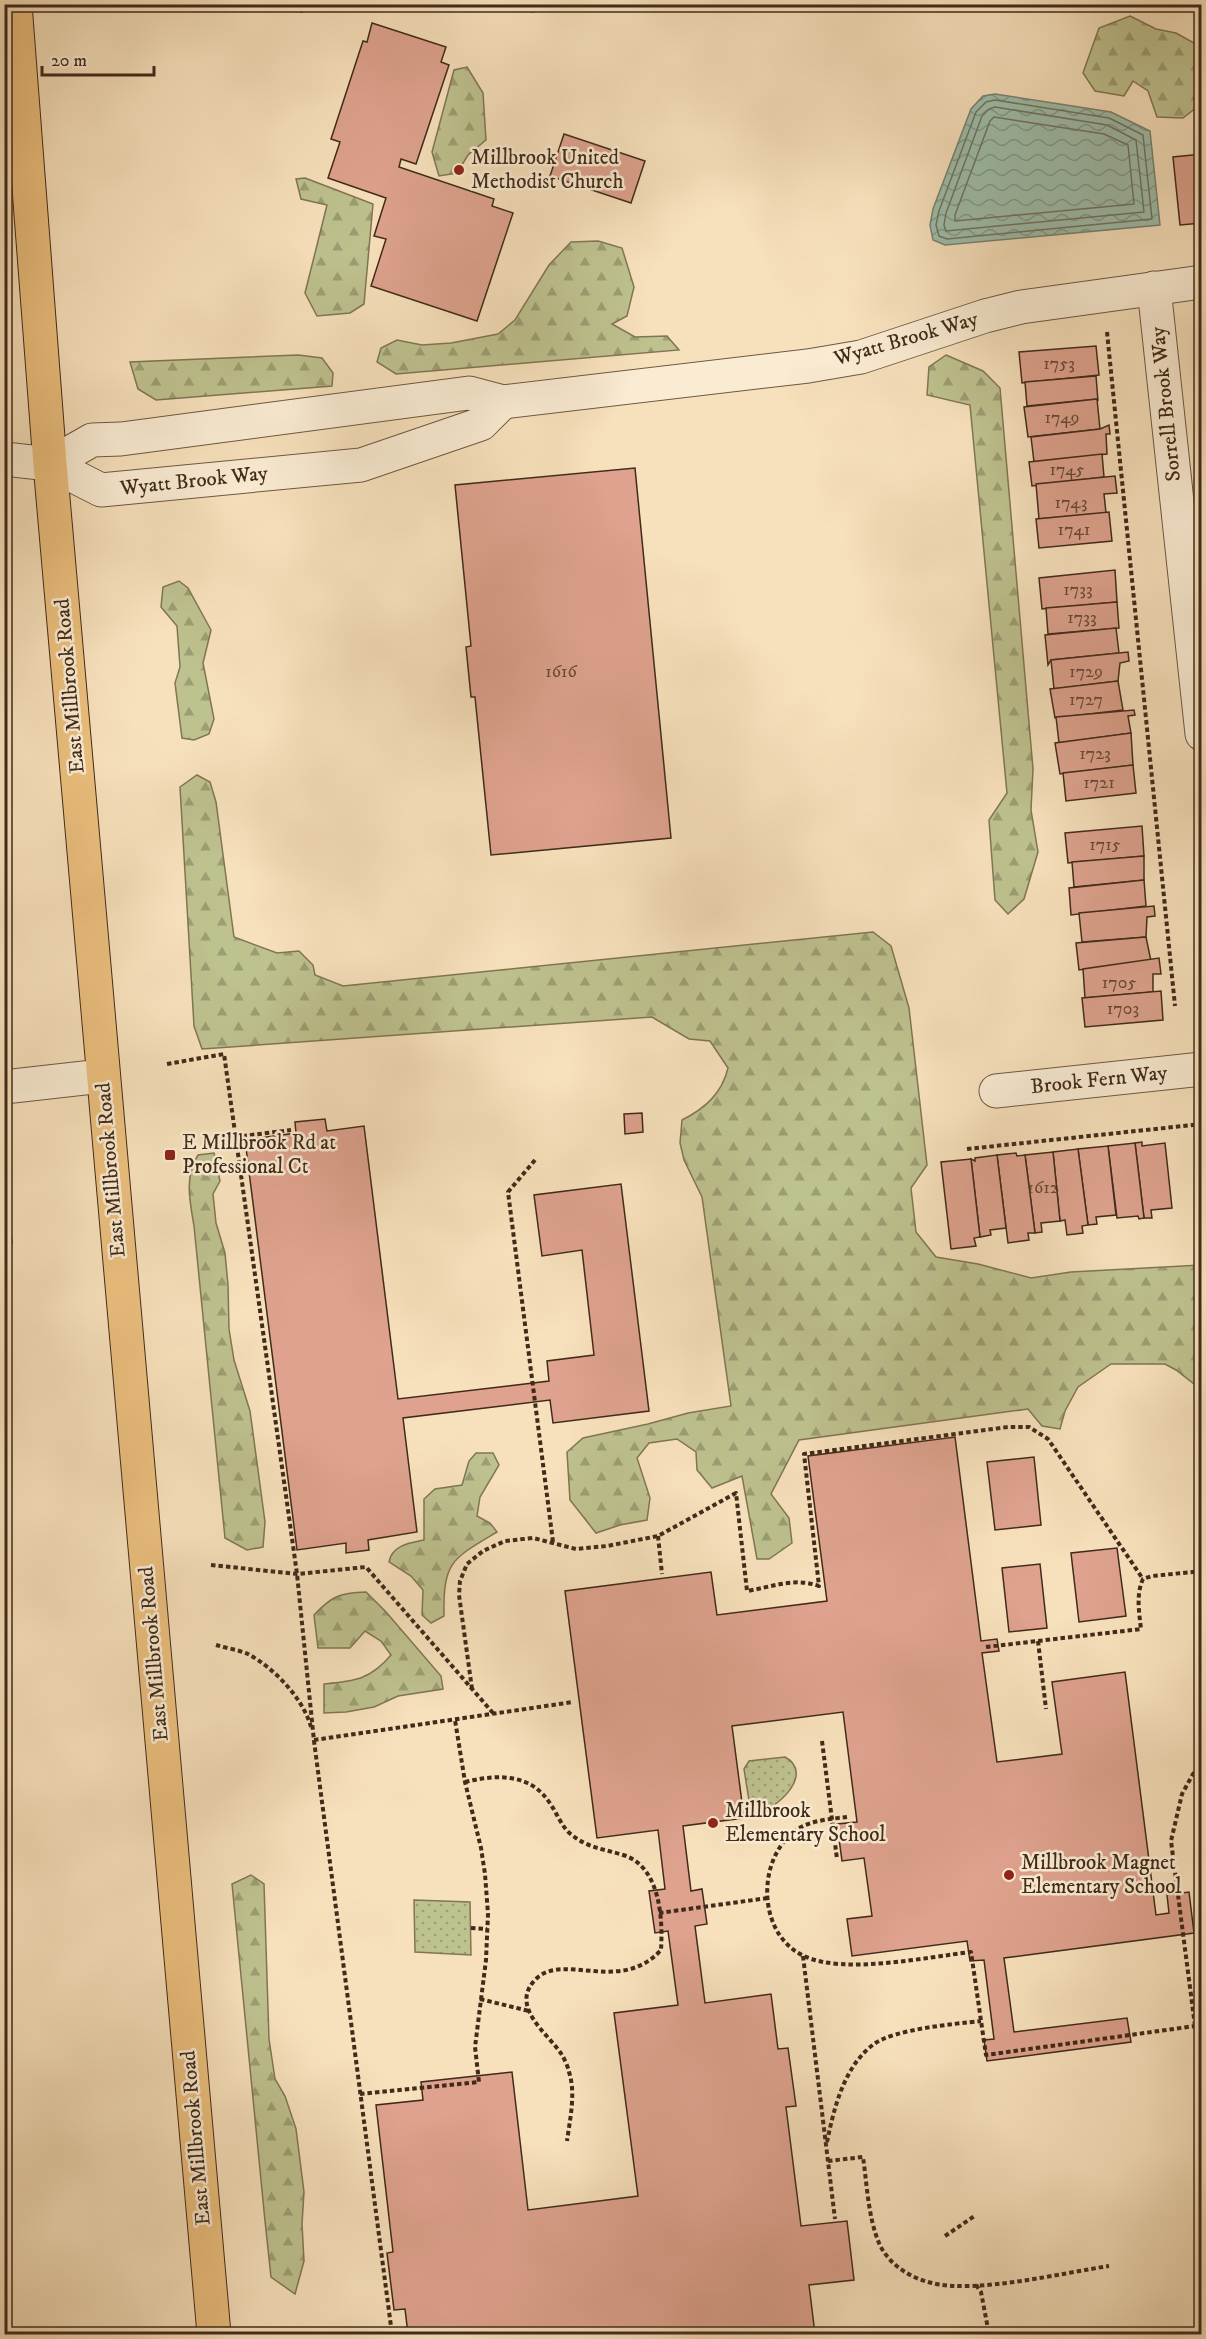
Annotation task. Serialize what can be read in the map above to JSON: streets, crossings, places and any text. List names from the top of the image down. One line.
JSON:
{"streets":{"main road":["East Millbrook Road"],"street":["Wyatt Brook Way","Sorrell Brook Way","Brook Fern Way"]},"crossings":[["Wyatt Brook Way","Sorrell Brook Way"],["Wyatt Brook Way","East Millbrook Road"]],"places":{"other":["Millbrook United Methodist Church","Millbrook Elementary School","Millbrook Magnet Elementary School"],"transit":["E Millbrook Rd at Professional Ct"]},"house_numbers":["1753","1749","1745","1743","1741","1733","1733","1616","1729","1727","1723","1721","1715","1705","1703","1612"],"scale_bar":"20 m"}
